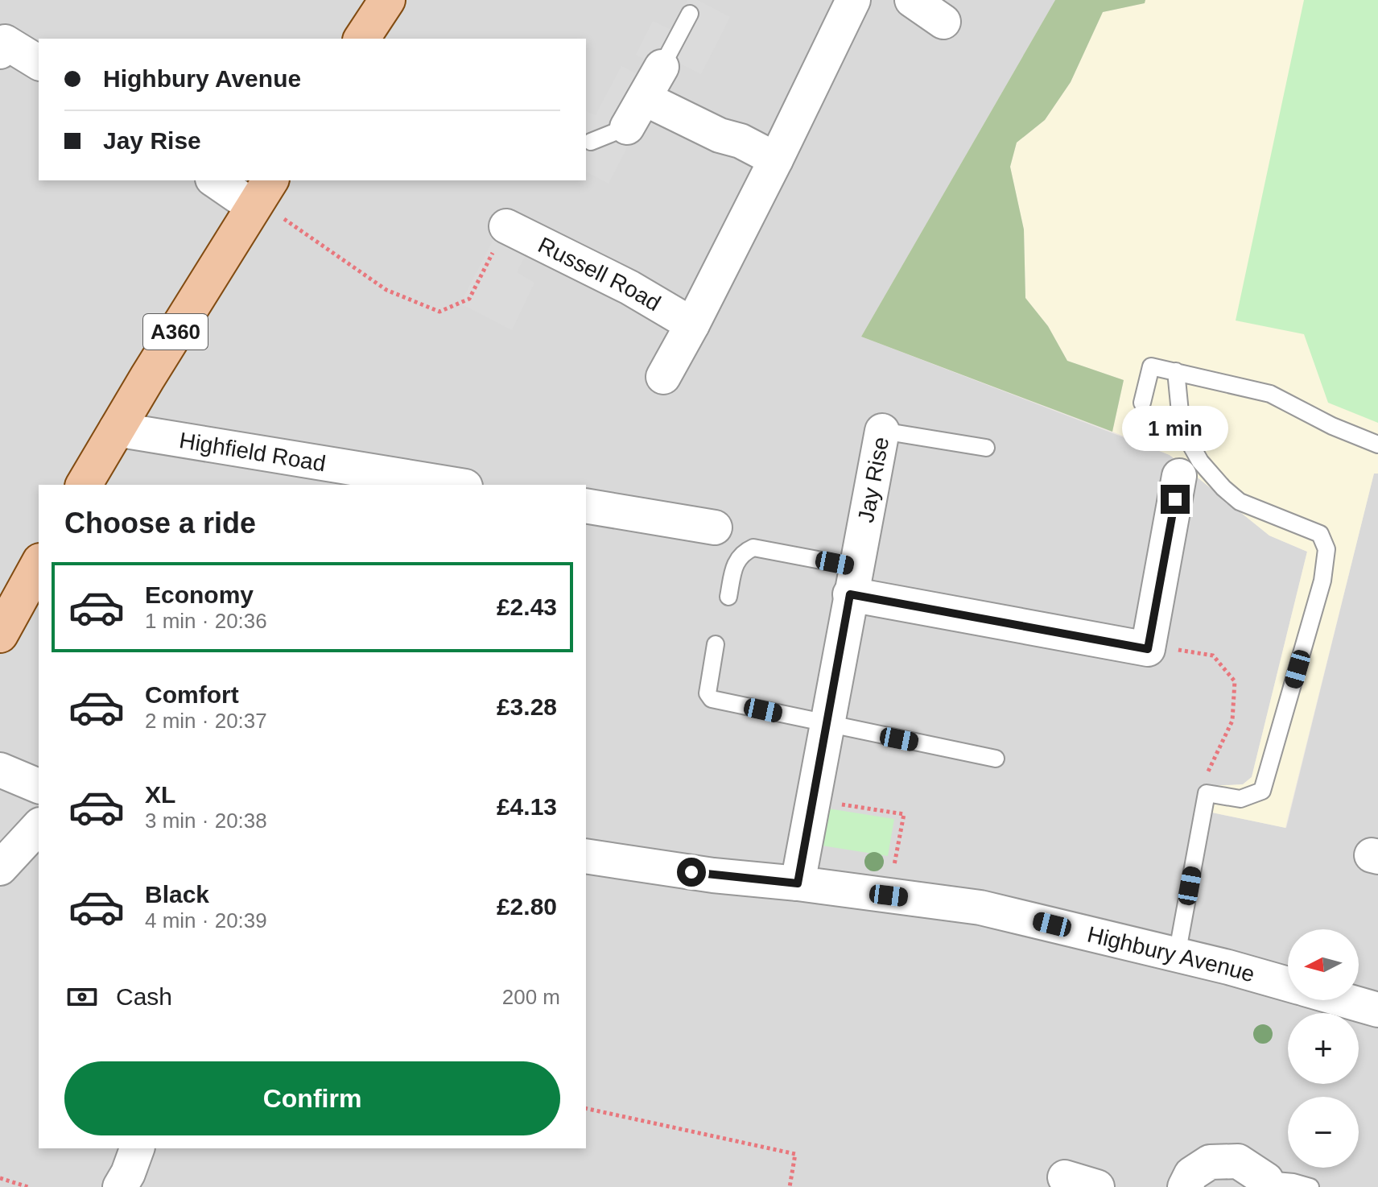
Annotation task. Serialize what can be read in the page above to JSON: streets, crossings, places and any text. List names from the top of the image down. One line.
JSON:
{"streets":{"main road":["A360"],"street":["Russell Road","Highfield Road","Jay Rise","Highbury Avenue"]},"crossings":[["A360","Highfield Road"],["Jay Rise","Highbury Avenue"]],"north":"left","page":{"banner":["Highbury Avenue","Jay Rise"],"bubble":"1 min","heading":"Choose a ride","list":[{"name":"Economy","note":"1 min · 20:36","value":"£2.43"},{"name":"Comfort","note":"2 min · 20:37","value":"£3.28"},{"name":"XL","note":"3 min · 20:38","value":"£4.13"},{"name":"Black","note":"4 min · 20:39","value":"£2.80"}],"map_buttons":["+","−"],"pay":["Cash","200 m"],"buttons":"Confirm"}}
